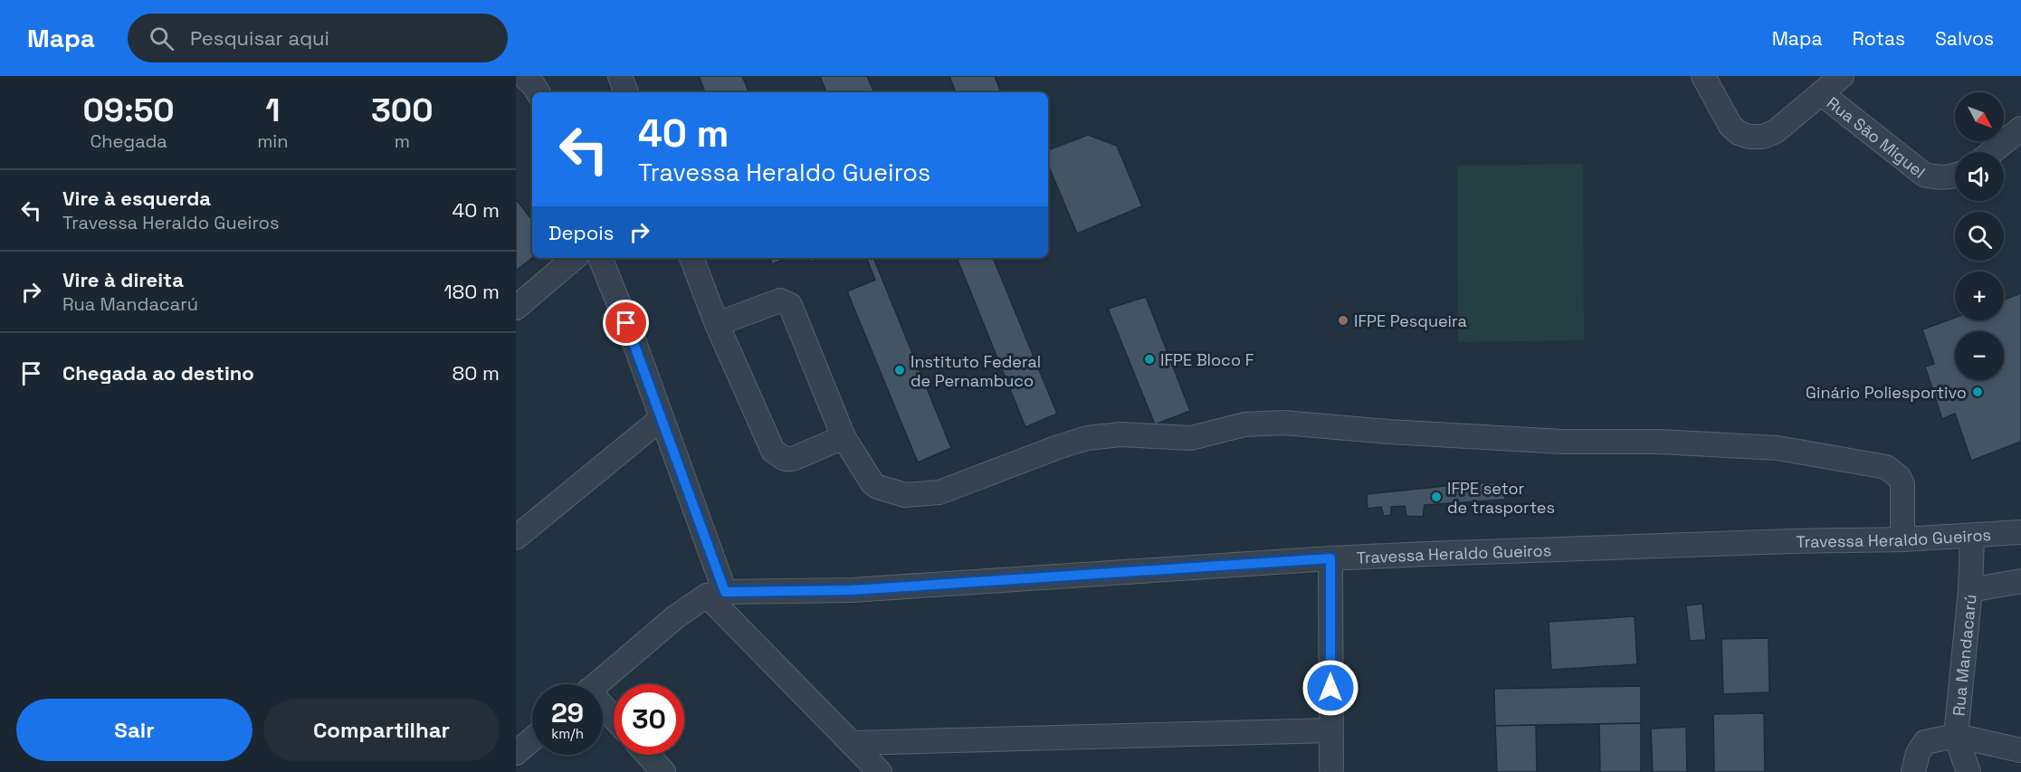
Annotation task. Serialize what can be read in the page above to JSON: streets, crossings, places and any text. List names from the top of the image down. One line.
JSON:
{"streets":{"street":["Rua São Miguel","Travessa Heraldo Gueiros","Rua Mandacarú"]},"crossings":[["Travessa Heraldo Gueiros","Rua Mandacarú"]],"places":["IFPE Pesqueira","IFPE Bloco F","Instituto Federal de Pernambuco","Ginário Poliesportivo","IFPE setor de trasportes"],"north":"bottom right","page":{"header":"Mapa","search":"Pesquisar aqui","nav":["Mapa","Rotas","Salvos"],"eta":["09:50","Chegada","1","min","300","m"],"map_buttons":["+","−"],"turn":["40 m","Travessa Heraldo Gueiros"],"list":[{"name":"Vire à esquerda","note":"Travessa Heraldo Gueiros","value":"40 m"},{"name":"Vire à direita","note":"Rua Mandacarú","value":"180 m"},{"name":"Chegada ao destino","value":"80 m"}],"then":"Depois","speed":"29 km/h","limit":"30","buttons":["Sair","Compartilhar"]}}
